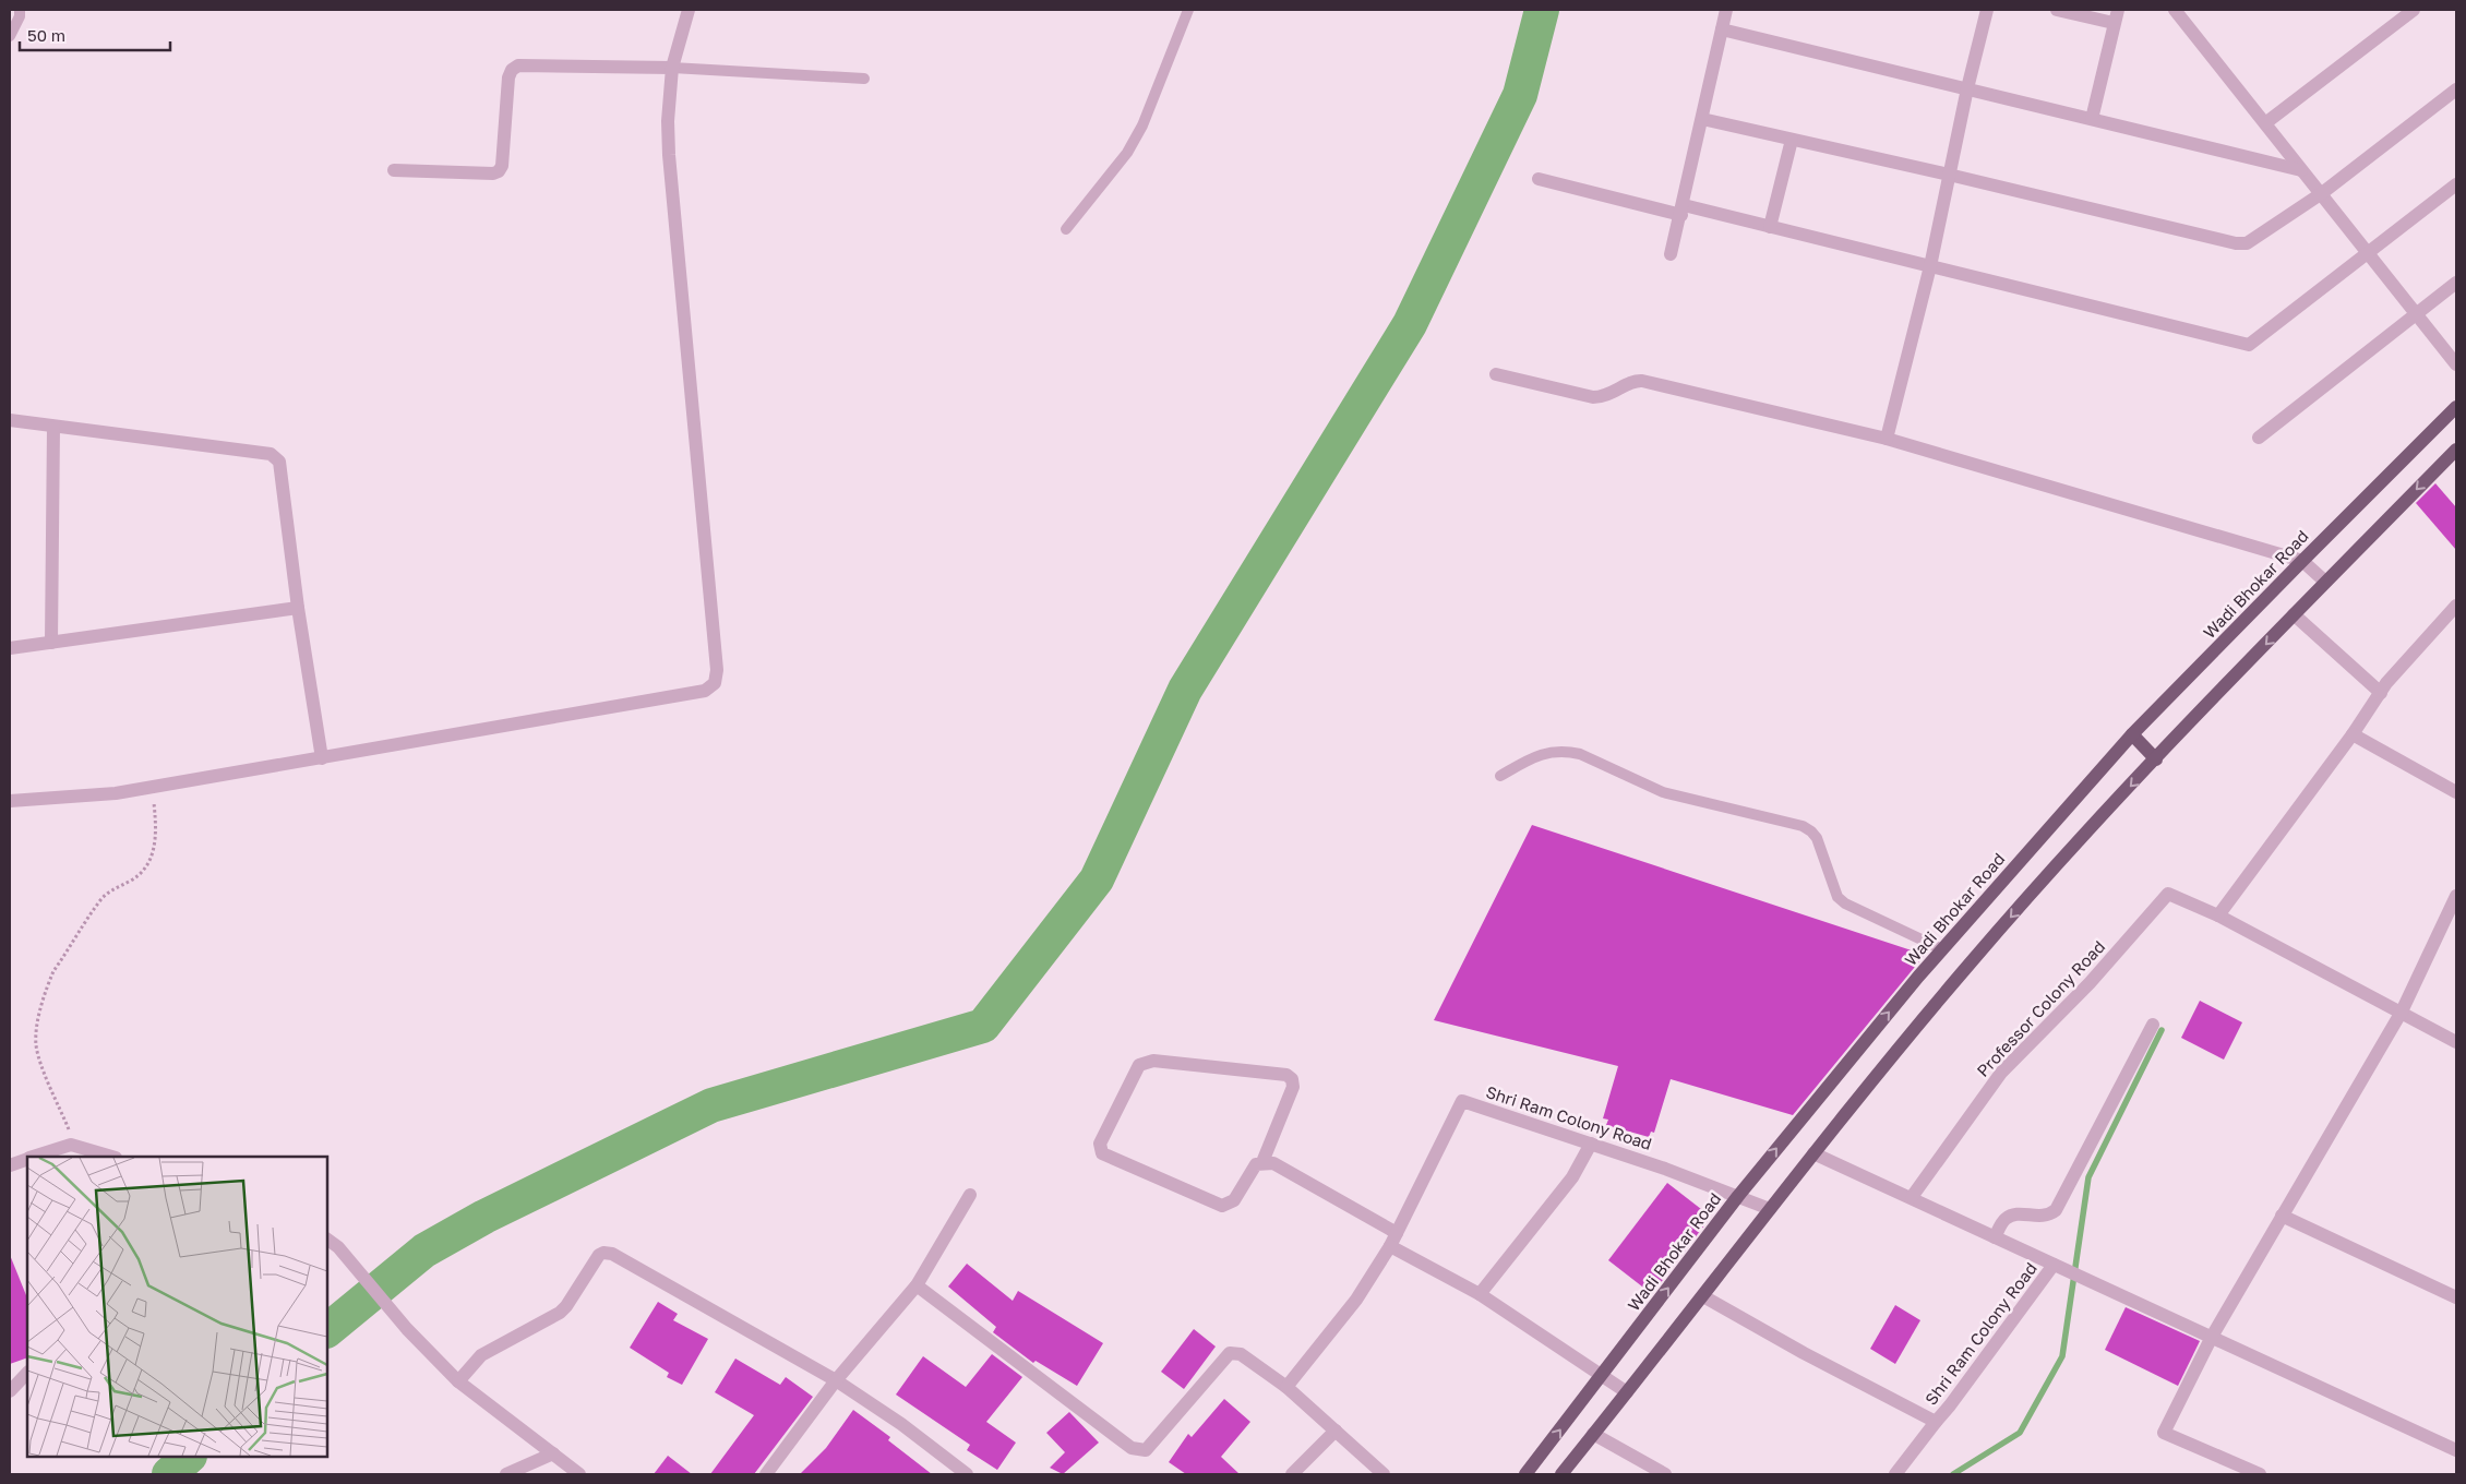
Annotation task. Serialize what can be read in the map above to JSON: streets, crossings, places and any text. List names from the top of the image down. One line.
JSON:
{"streets":{"main road":["Wadi Bhokar Road"],"street":["Professor Colony Road","Shri Ram Colony Road"]},"crossings":[["Wadi Bhokar Road","Shri Ram Colony Road"]],"scale_bar":"50 m"}
